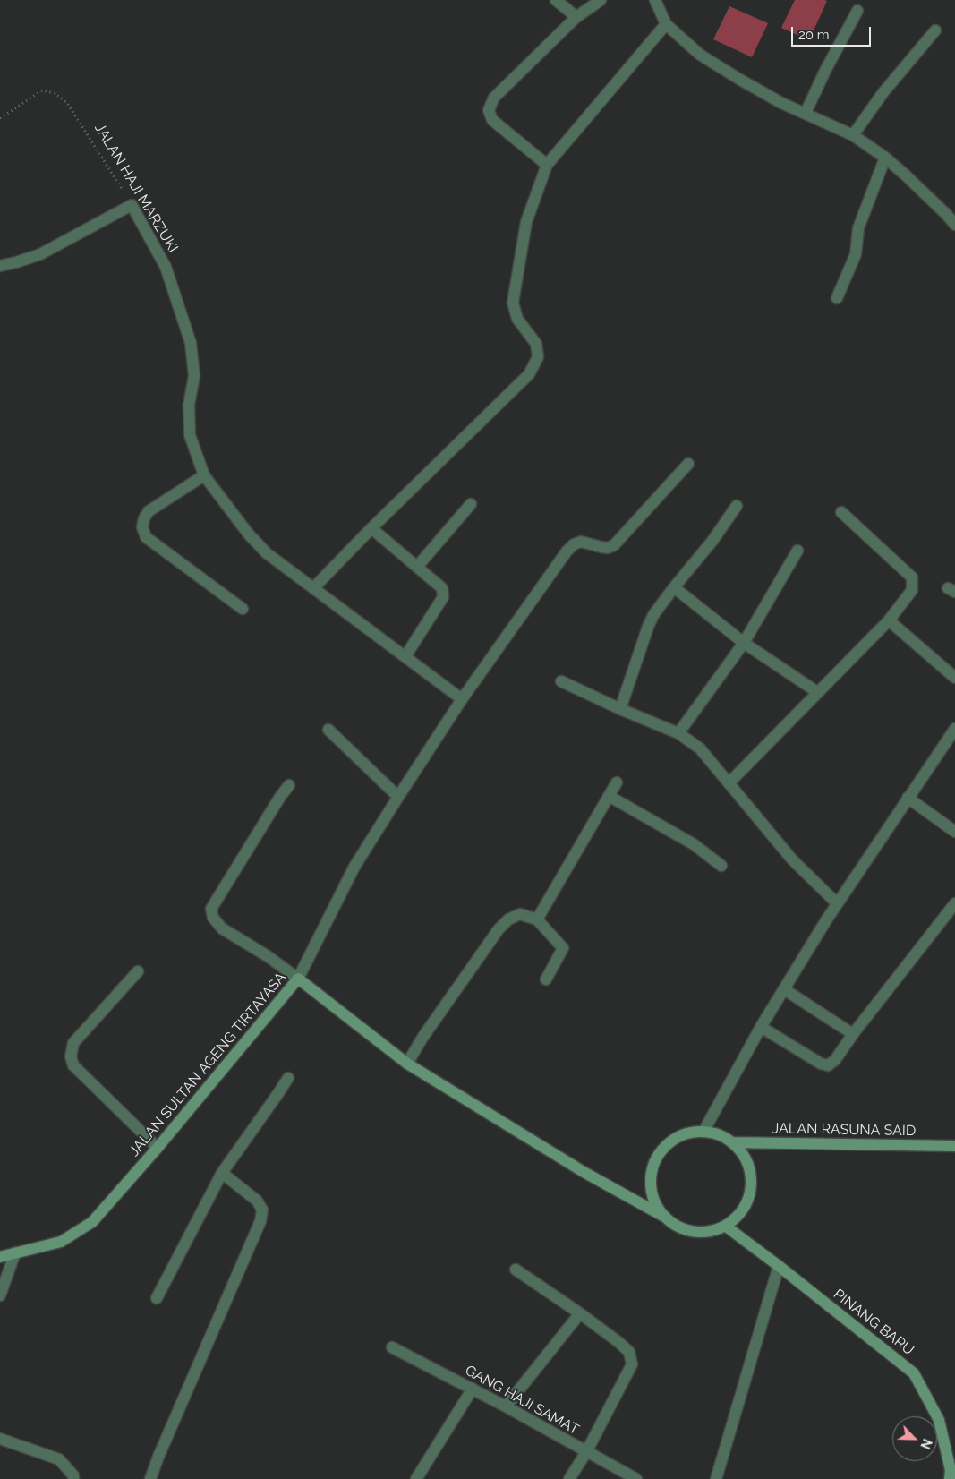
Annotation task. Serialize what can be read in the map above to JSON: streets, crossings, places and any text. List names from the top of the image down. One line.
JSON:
{"streets":{"main road":["JALAN SULTAN AGENG TIRTAYASA","JALAN RASUNA SAID","PINANG BARU"],"street":["JALAN HAJI MARZUKI","GANG HAJI SAMAT"]},"crossings":[["JALAN SULTAN AGENG TIRTAYASA","JALAN RASUNA SAID"],["JALAN SULTAN AGENG TIRTAYASA","PINANG BARU"],["JALAN RASUNA SAID","PINANG BARU"]],"scale_bar":"20 m","north":"bottom right"}
